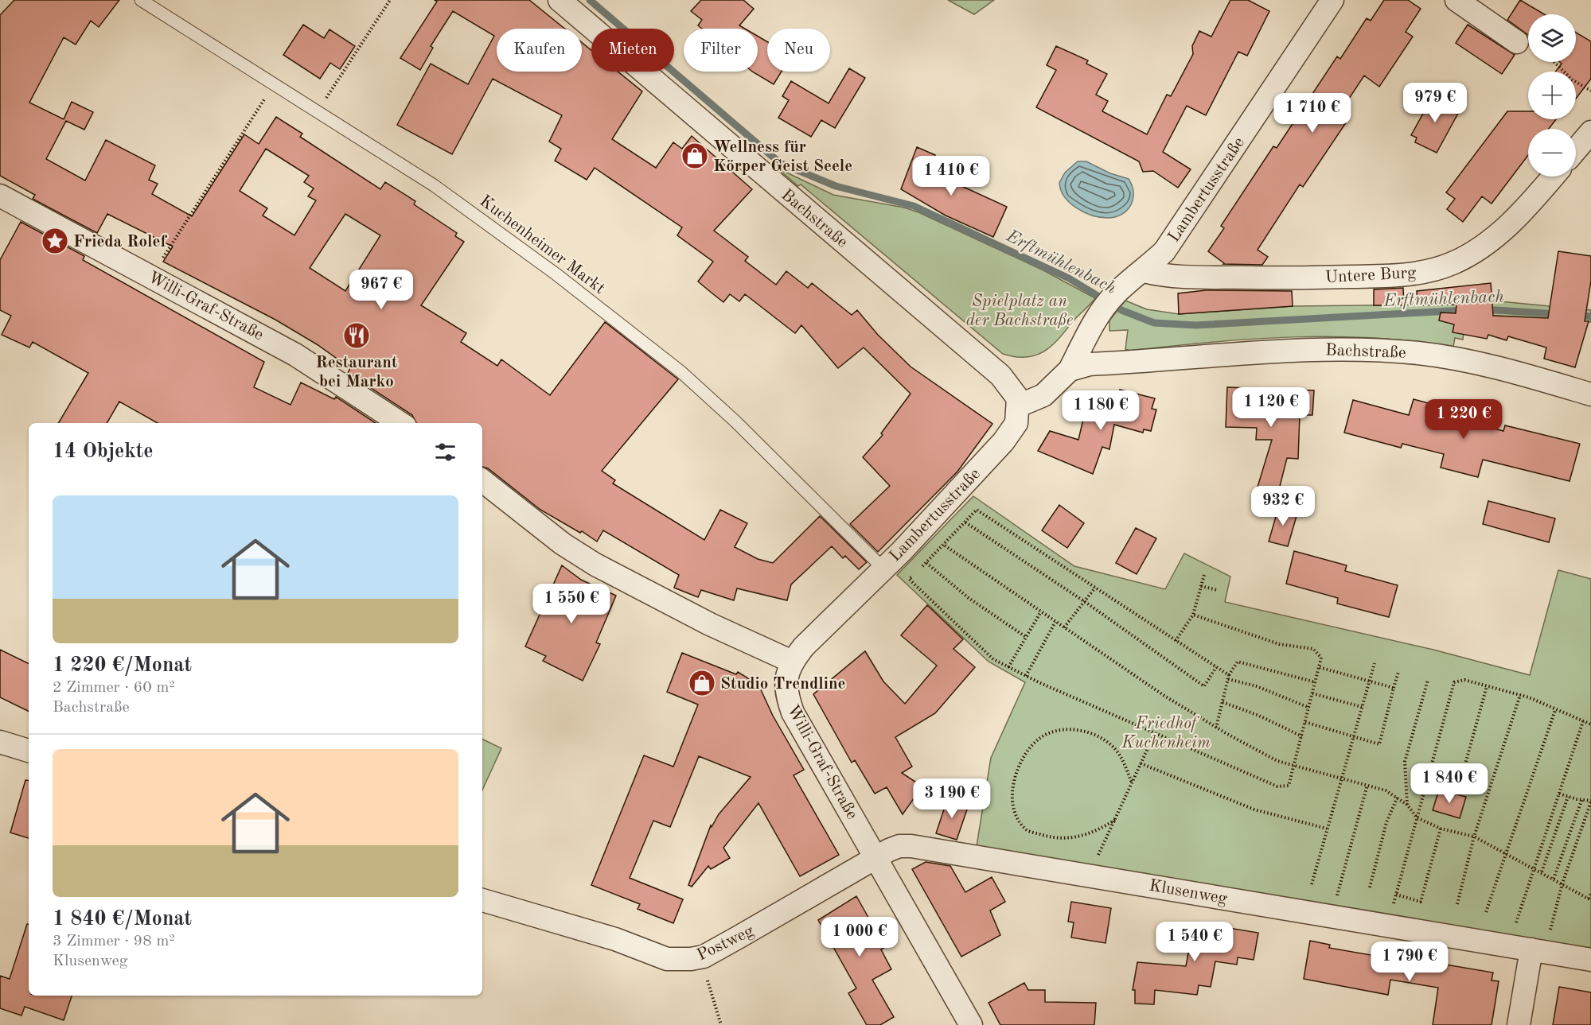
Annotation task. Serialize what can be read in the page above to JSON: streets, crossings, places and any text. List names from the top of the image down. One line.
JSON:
{"streets":{"street":["Lambertusstraße","Bachstraße","Untere Burg","Willi-Graf-Straße","Klusenweg","Postweg"],"lane":["Kuchenheimer Markt"]},"crossings":[["Lambertusstraße","Bachstraße"],["Lambertusstraße","Kuchenheimer Markt"],["Lambertusstraße","Untere Burg"],["Lambertusstraße","Willi-Graf-Straße"],["Willi-Graf-Straße","Klusenweg"],["Willi-Graf-Straße","Postweg"],["Klusenweg","Postweg"]],"water":["Erftmühlenbach"],"parks":["Spielplatz an der Bachstraße","Friedhof Kuchenheim"],"places":{"shop":["Wellness für Körper Geist Seele","Studio Trendline"],"place":["Frieda Rolef"],"restaurant":["Restaurant bei Marko"]},"page":{"map_buttons":["+","−"],"chip":["Kaufen","Mieten","Filter","Neu"],"price":["979 €","1 710 €","1 410 €","967 €","1 120 €","1 180 €","1 220 €","932 €","1 550 €","1 840 €","3 190 €","1 000 €","1 540 €","1 790 €"],"heading":"14 Objekte","list":[{"name":"1 220 €/Monat","note":"2 Zimmer · 60 m² · Bachstraße"},{"name":"1 840 €/Monat","note":"3 Zimmer · 98 m² · Klusenweg"}]}}
